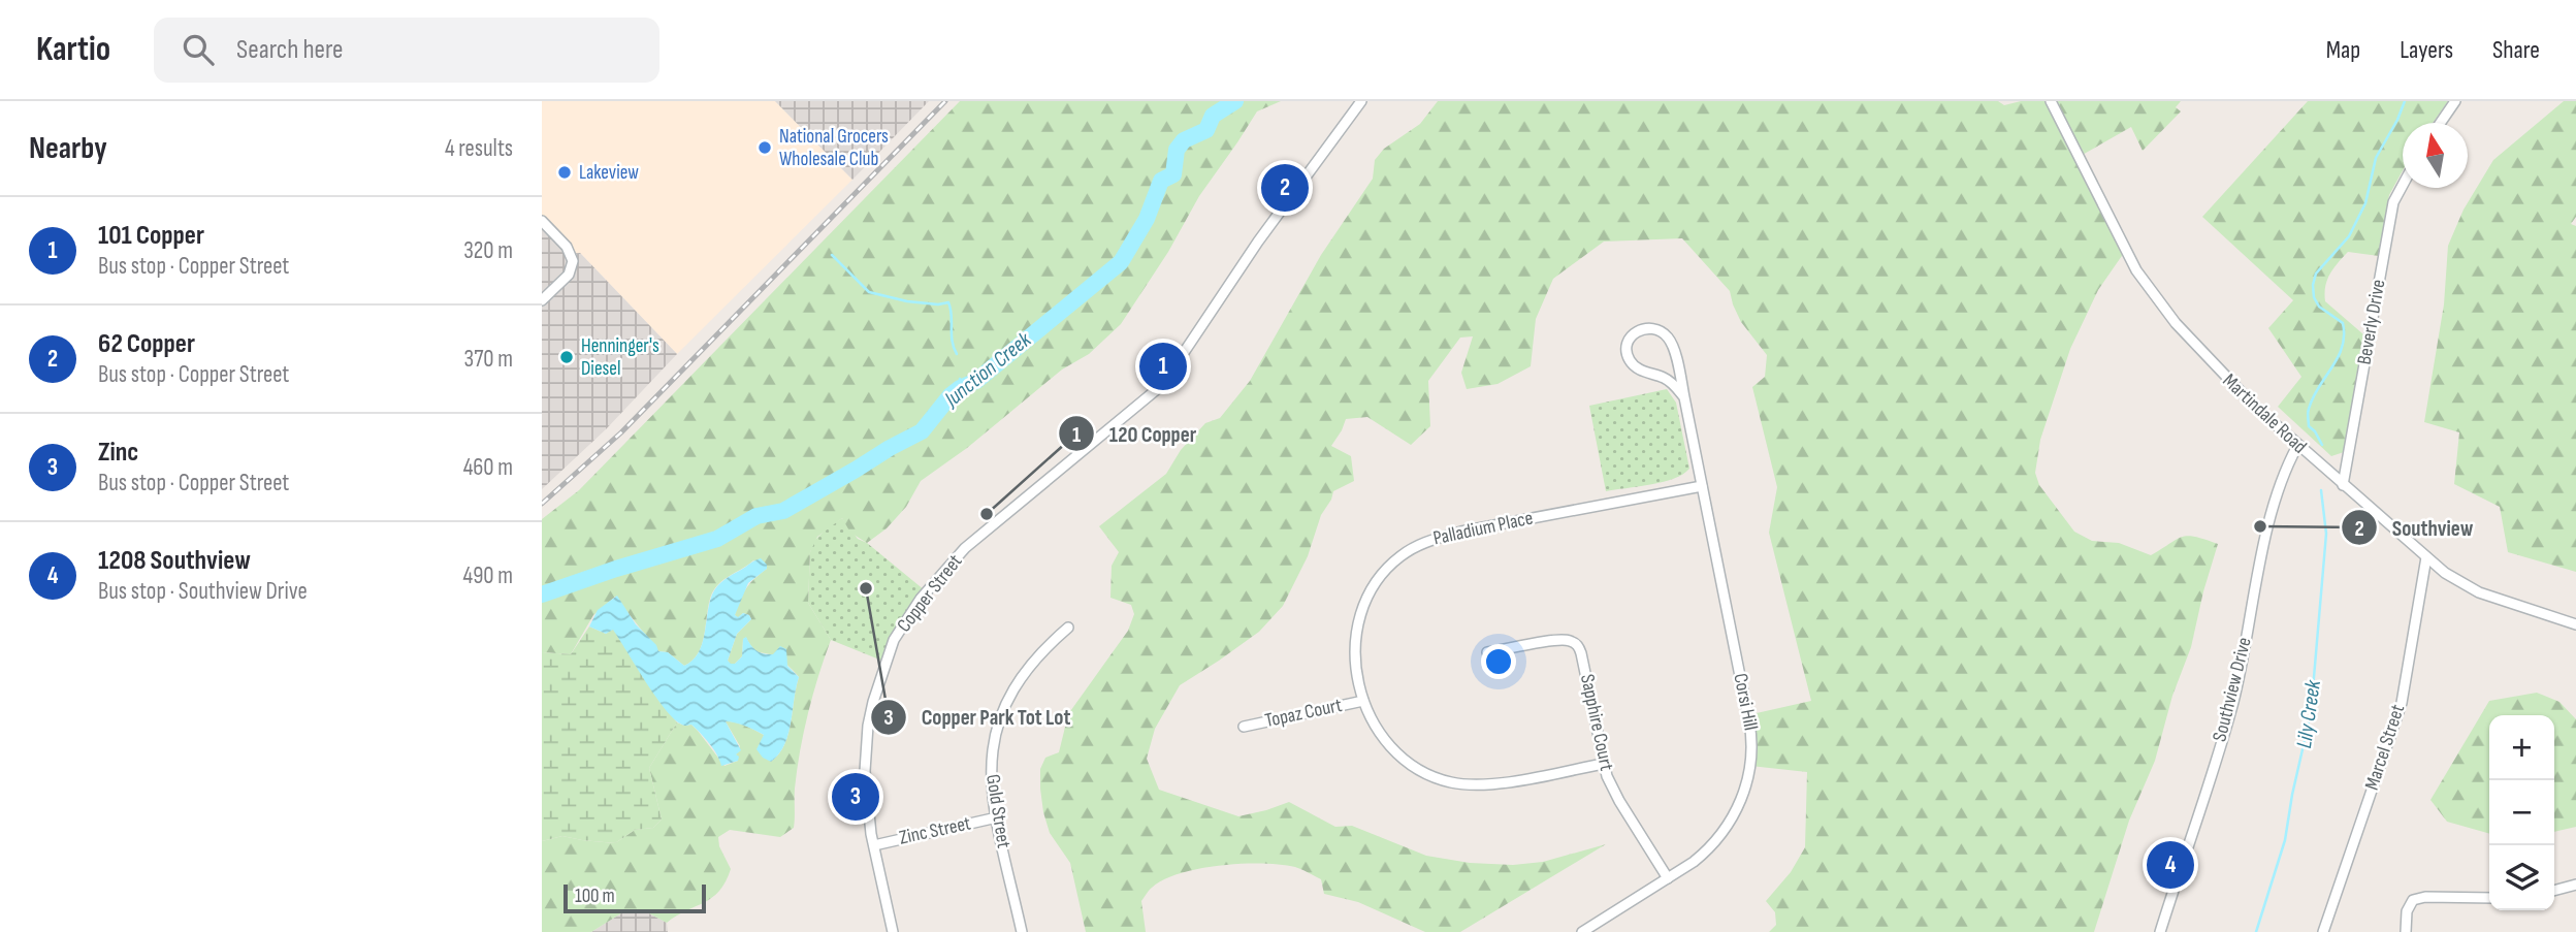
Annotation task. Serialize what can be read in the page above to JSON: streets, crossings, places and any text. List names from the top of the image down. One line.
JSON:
{"streets":{"street":["Beverly Drive","Martindale Road","Palladium Place","Copper Street","Southview Drive","Corsi Hill","Topaz Court","Sapphire Court","Marcel Street","Gold Street","Zinc Street"]},"crossings":[["Beverly Drive","Martindale Road"],["Martindale Road","Southview Drive"],["Martindale Road","Marcel Street"],["Palladium Place","Corsi Hill"],["Palladium Place","Topaz Court"],["Palladium Place","Sapphire Court"],["Copper Street","Zinc Street"],["Corsi Hill","Sapphire Court"],["Gold Street","Zinc Street"]],"water":["Junction Creek","Lily Creek"],"places":["National Grocers Wholesale Club","Lakeview","Henninger's Diesel","120 Copper","Southview","Copper Park Tot Lot"],"scale_bar":"100 m","north":"top","page":{"header":"Kartio","search":"Search here","nav":["Map","Layers","Share"],"heading":["Nearby","4 results"],"pins":["2","1","3","4"],"list":[{"mark":"1","name":"101 Copper","note":"Bus stop · Copper Street","value":"320 m"},{"mark":"2","name":"62 Copper","note":"Bus stop · Copper Street","value":"370 m"},{"mark":"3","name":"Zinc","note":"Bus stop · Copper Street","value":"460 m"},{"mark":"4","name":"1208 Southview","note":"Bus stop · Southview Drive","value":"490 m"}],"map_buttons":["+","−"],"scale":"100 m"}}
